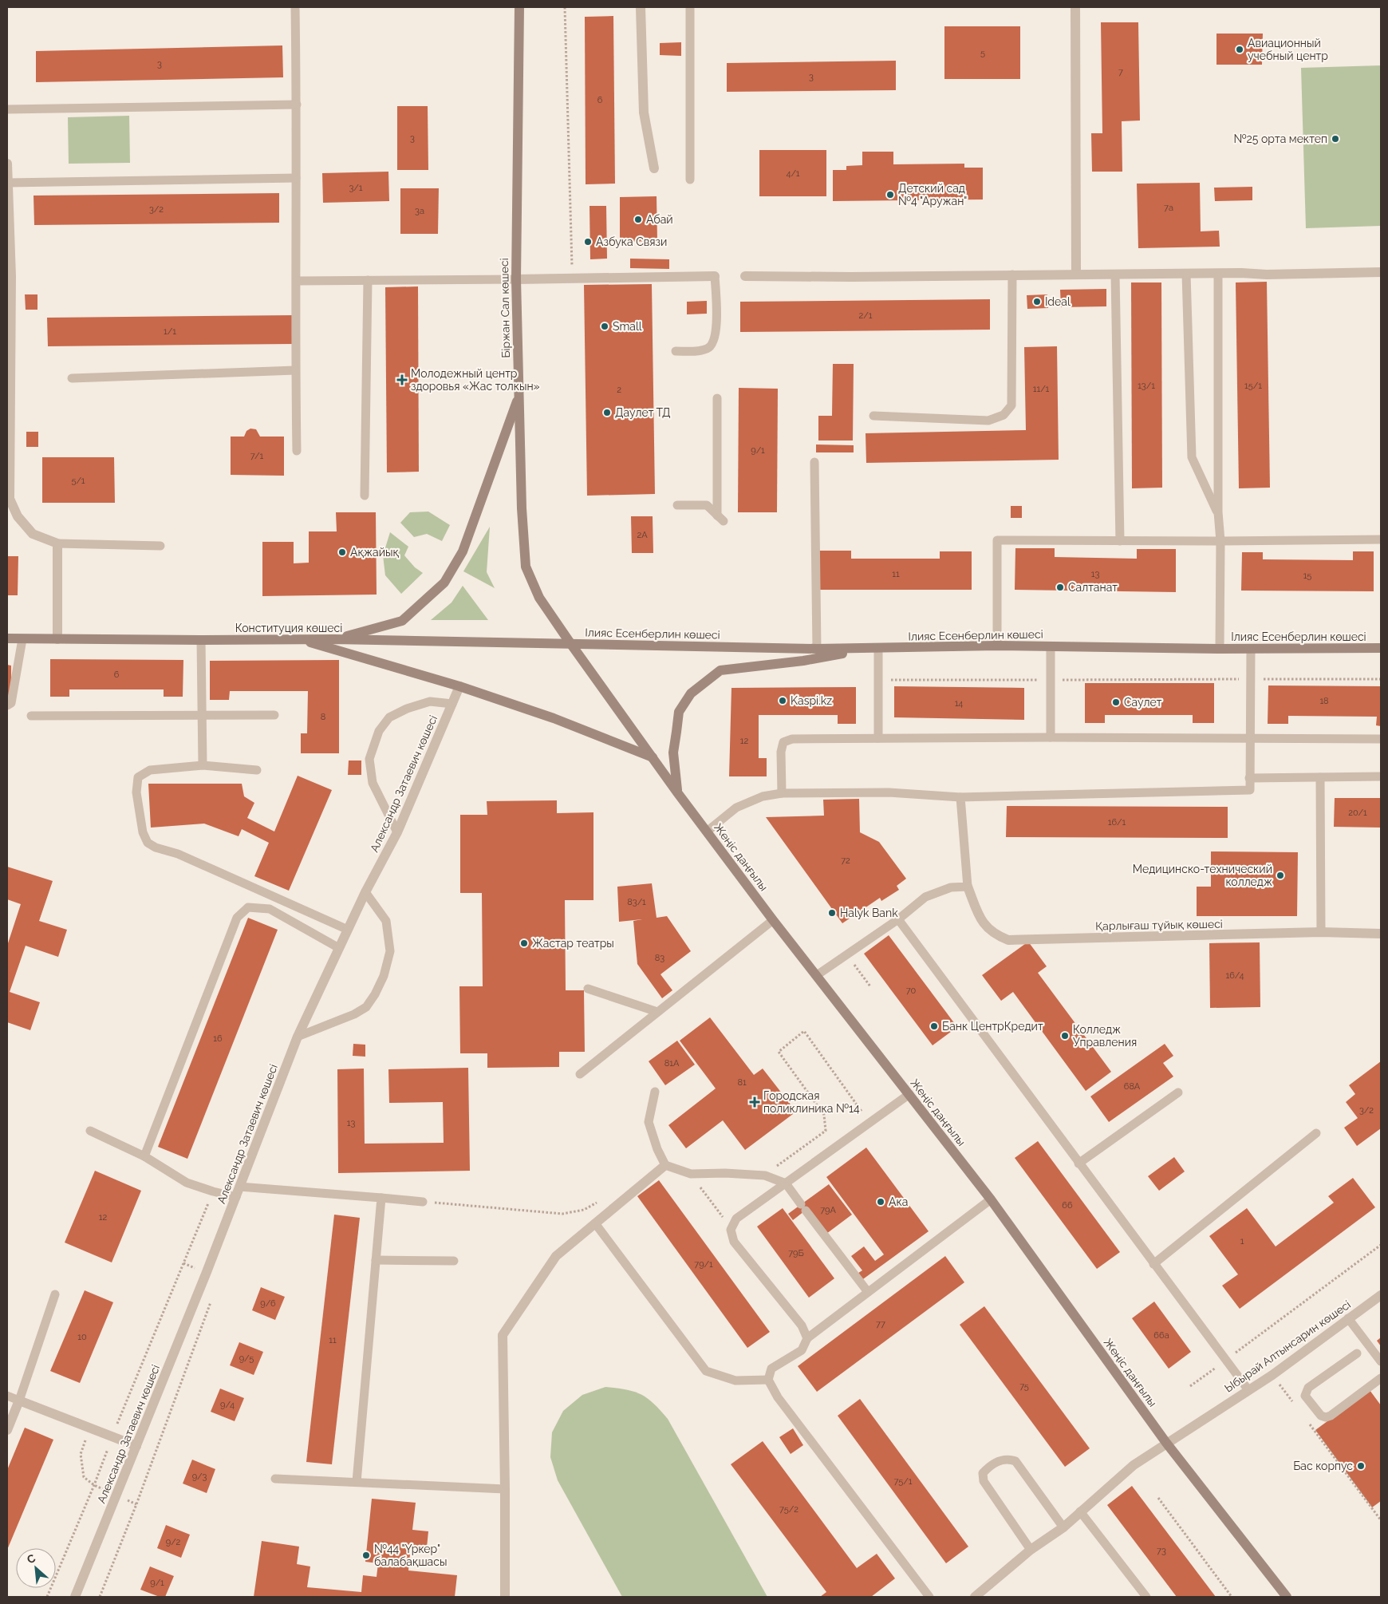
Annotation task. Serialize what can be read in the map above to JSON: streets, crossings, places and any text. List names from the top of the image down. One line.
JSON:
{"streets":{"main road":["Біржан Сал көшесі","Конституция көшесі","Ілияс Есенберлин көшесі","Жеңіс даңғылы"],"street":["Александр Затаевич көшесі","Қарлығаш тұйық көшесі","Ыбырай Алтынсарин көшесі"]},"crossings":[["Біржан Сал көшесі","Конституция көшесі"],["Біржан Сал көшесі","Ілияс Есенберлин көшесі"],["Біржан Сал көшесі","Жеңіс даңғылы"],["Конституция көшесі","Ілияс Есенберлин көшесі"],["Конституция көшесі","Жеңіс даңғылы"],["Ілияс Есенберлин көшесі","Жеңіс даңғылы"],["Жеңіс даңғылы","Ыбырай Алтынсарин көшесі"]],"places":{"other":["Авиационный учебный центр","№25 орта мектеп","Детский сад №4 \"Аружан\"","Абай","Азбука Связи","Ideal","Small","Даулет ТД","Ақжайық","Салтанат","Kaspi.kz","Саулет","Медицинско-технический колледж","Halyk Bank","Жастар театры","Банк ЦентрКредит","Колледж Управления","Ака","Бас корпус","№44 \"Үркер\" балабақшасы"],"health":["Молодежный центр здоровья «Жас толкын»","Городская поликлиника №14"]},"house_numbers":["5","3","7","3","6","3","4/1","3/1","7а","3/2","3а","2/1","1/1","13/1","15/1","11/1","2","9/1","7/1","5/1","2А","11","13","15","6","18","14","8","12","20/1","16/1","72","83/1","83","16/4","70","16","81А","81","68А","3/2","13","66","79А","12","1","79Б","79/1","9/6","77","66а","10","11","9/5","75","9/4","9/3","75/1","75/2","9/2","73","9/1"],"north":"top left"}
